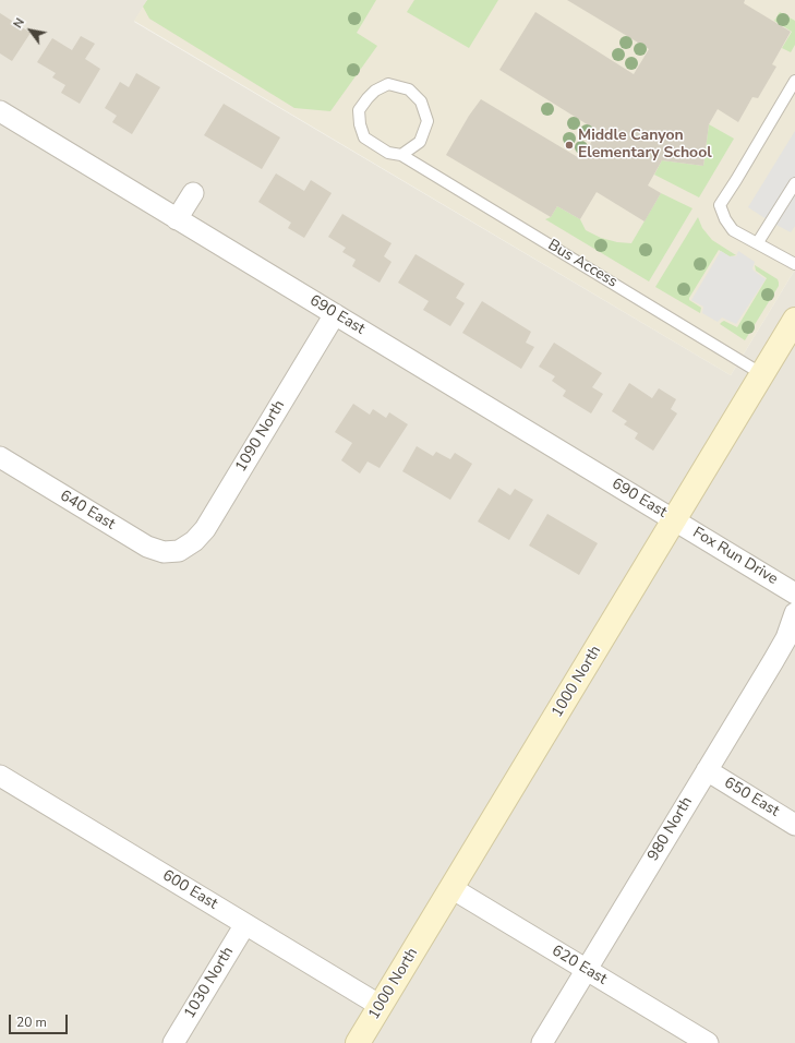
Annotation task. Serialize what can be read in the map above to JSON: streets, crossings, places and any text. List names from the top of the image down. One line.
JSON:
{"streets":{"street":["690 East","1090 North","640 East","Fox Run Drive","1000 North","650 East","980 North","600 East","620 East","1030 North"],"lane":["Bus Access"]},"crossings":[["Bus Access","1000 North"],["690 East","1090 North"],["690 East","Fox Run Drive"],["690 East","1000 North"],["1090 North","640 East"],["Fox Run Drive","1000 North"],["1000 North","600 East"],["1000 North","620 East"],["650 East","980 North"],["980 North","620 East"],["600 East","1030 North"]],"places":["Middle Canyon Elementary School"],"scale_bar":"20 m","north":"top left"}
